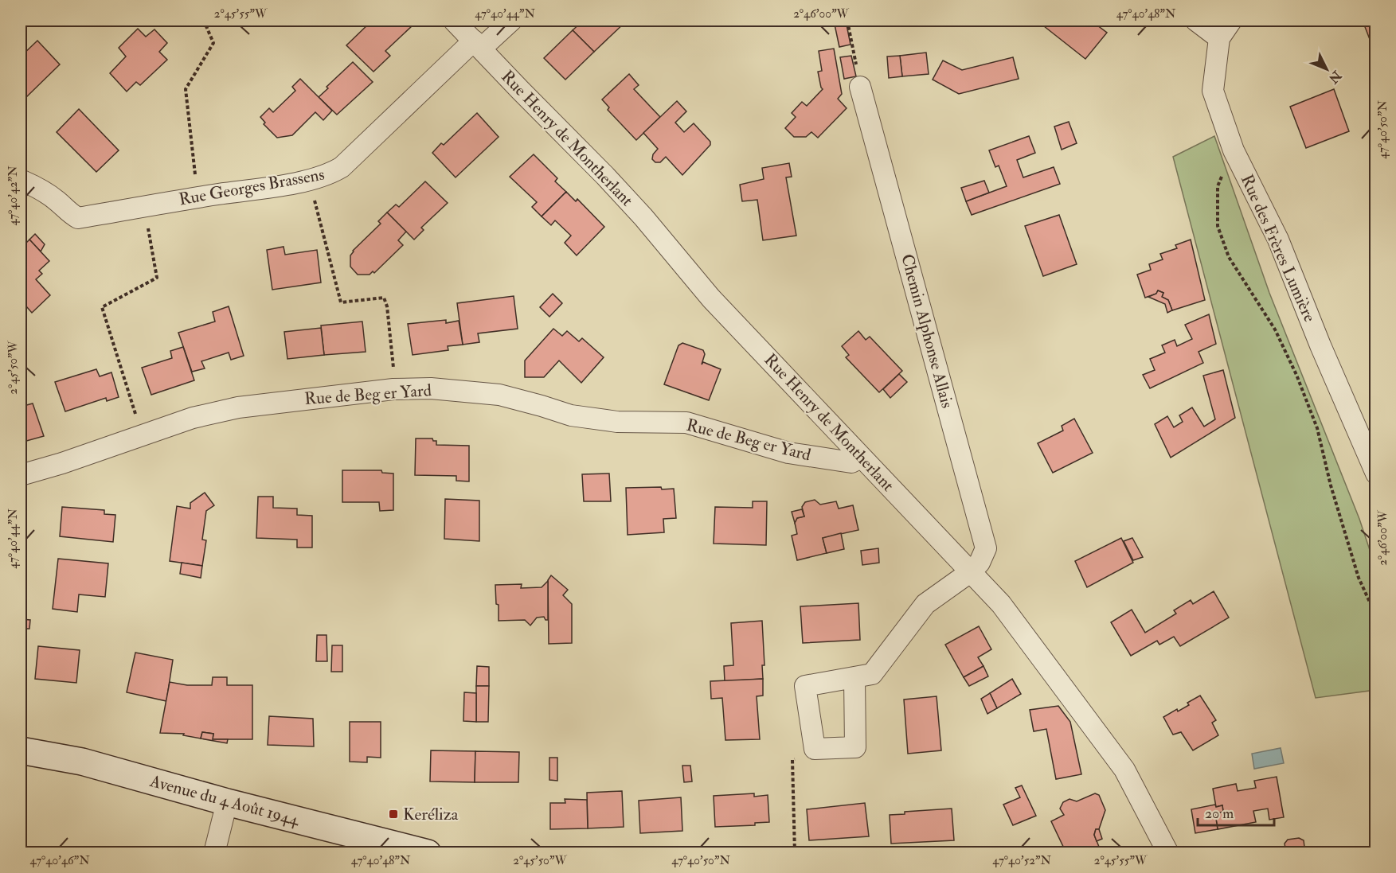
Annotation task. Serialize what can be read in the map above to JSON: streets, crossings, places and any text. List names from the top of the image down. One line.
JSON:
{"streets":{"street":["Rue Henry de Montherlant","Rue Georges Brassens","Rue des Frères Lumière","Chemin Alphonse Allais","Rue de Beg er Yard","Avenue du 4 Août 1944"]},"crossings":[["Rue Henry de Montherlant","Rue Georges Brassens"],["Rue Henry de Montherlant","Chemin Alphonse Allais"],["Rue Henry de Montherlant","Rue de Beg er Yard"]],"places":{"transit":["Keréliza"]},"scale_bar":"20 m","north":"bottom right","coordinates":["2°45'55\"W","47°40'44\"N","2°46'00\"W","47°40'48\"N","47°40'50\"N","47°40'42\"N","2°45'50\"W","47°40'46\"N","47°40'52\"N"]}
